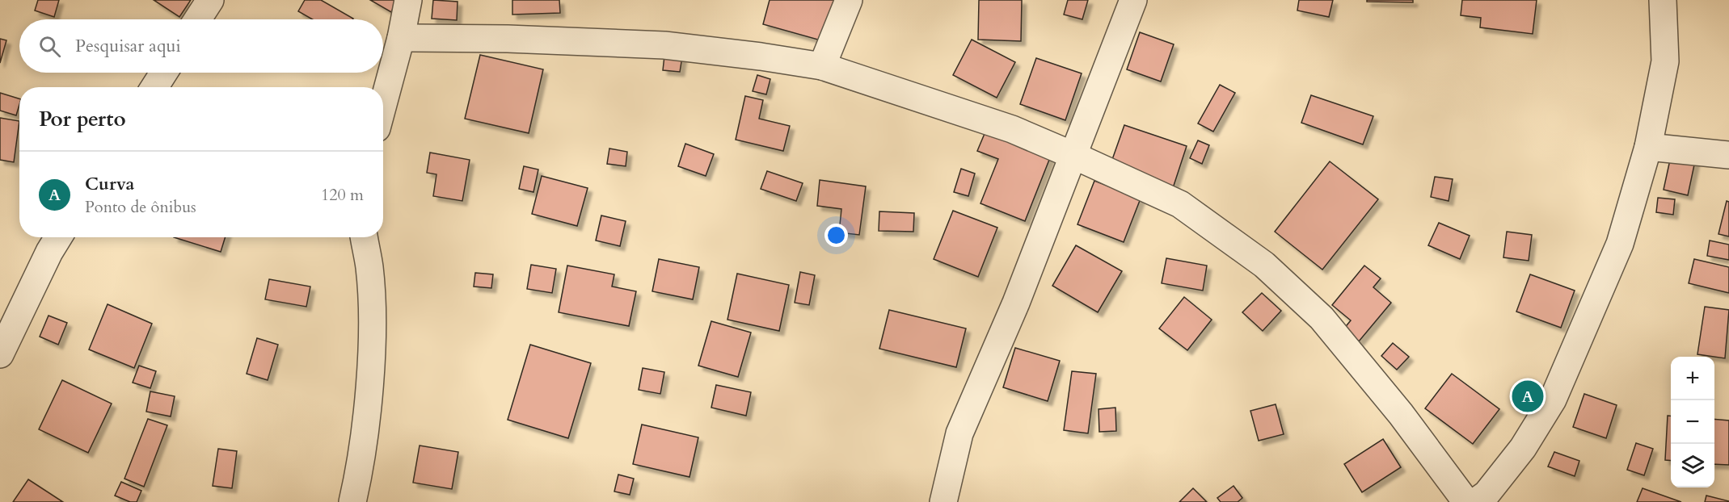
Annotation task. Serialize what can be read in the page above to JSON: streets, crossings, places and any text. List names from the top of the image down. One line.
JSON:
{"page":{"search":"Pesquisar aqui","heading":"Por perto","list":[{"mark":"A","name":"Curva","note":"Ponto de ônibus","value":"120 m"}],"map_buttons":["+","−"],"pins":"A"}}
